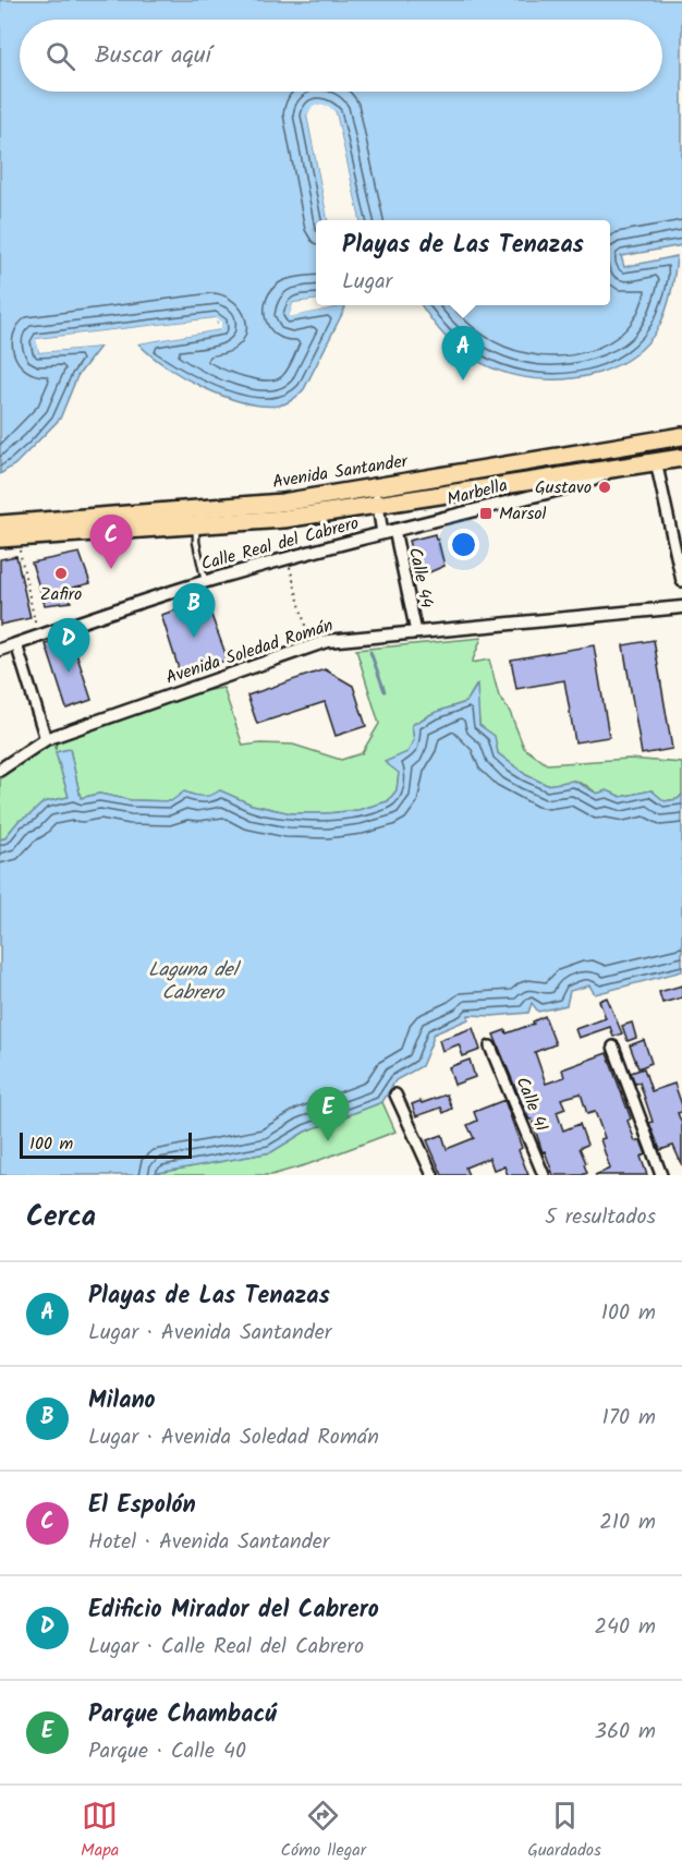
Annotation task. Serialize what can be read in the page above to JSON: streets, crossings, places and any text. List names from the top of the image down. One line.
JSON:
{"streets":{"highway":["Avenida Santander"],"street":["Marbella","Calle Real del Cabrero","Calle 44","Avenida Soledad Román","Calle 41"]},"crossings":[["Avenida Santander","Marbella"],["Avenida Santander","Calle 44"],["Marbella","Calle Real del Cabrero"],["Marbella","Calle 44"],["Calle Real del Cabrero","Calle 44"],["Calle 44","Avenida Soledad Román"]],"water":["Laguna del Cabrero"],"places":{"other":["Gustavo","Zafiro"],"transit":["Marsol"]},"scale_bar":"100 m","page":{"search":"Buscar aquí","popup":["Playas de Las Tenazas","Lugar"],"pins":["A","C","B","D","E"],"scale":"100 m","heading":["Cerca","5 resultados"],"list":[{"mark":"A","name":"Playas de Las Tenazas","note":"Lugar · Avenida Santander","value":"100 m"},{"mark":"B","name":"Milano","note":"Lugar · Avenida Soledad Román","value":"170 m"},{"mark":"C","name":"El Espolón","note":"Hotel · Avenida Santander","value":"210 m"},{"mark":"D","name":"Edificio Mirador del Cabrero","note":"Lugar · Calle Real del Cabrero","value":"240 m"},{"mark":"E","name":"Parque Chambacú","note":"Parque · Calle 40","value":"360 m"}],"nav":["Mapa","Cómo llegar","Guardados"]}}
